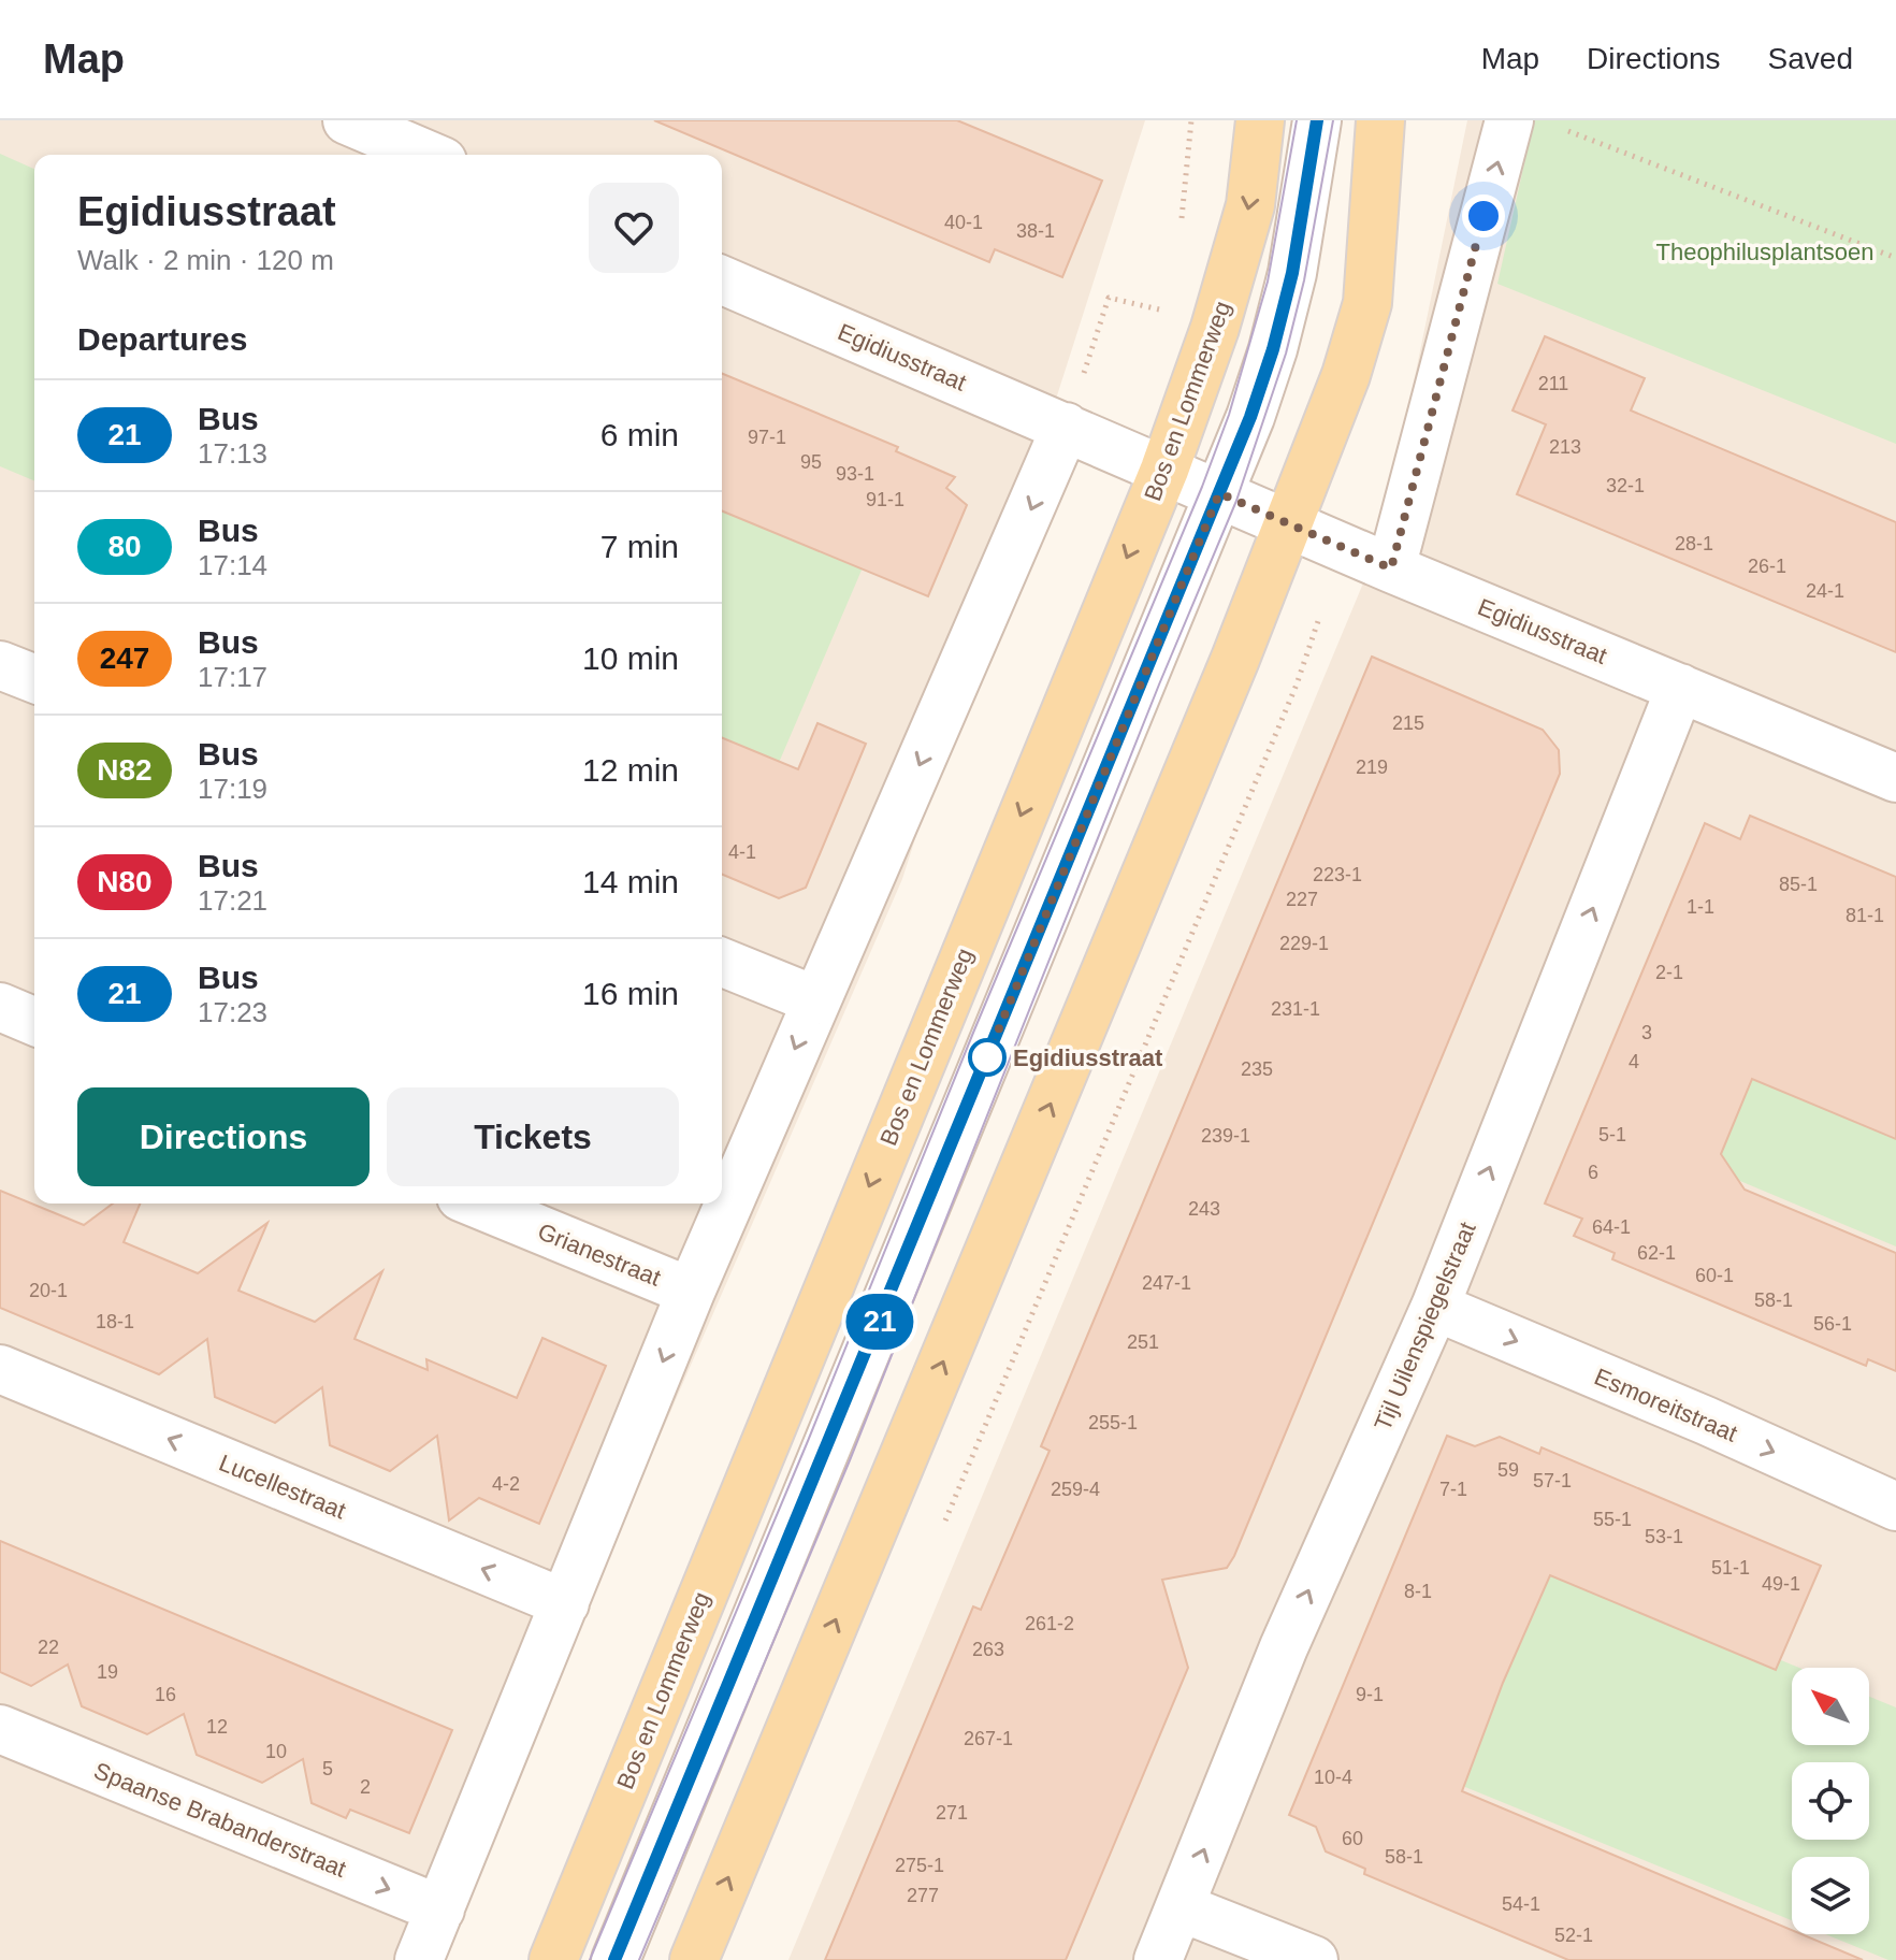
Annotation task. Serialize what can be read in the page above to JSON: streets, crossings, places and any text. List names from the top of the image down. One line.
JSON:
{"streets":{"main road":["Bos en Lommerweg"],"street":["Egidiusstraat","Grianestraat","Tijl Uilenspiegelstraat","Esmoreitstraat","Lucellestraat","Spaanse Brabanderstraat"]},"crossings":[["Egidiusstraat","Bos en Lommerweg"],["Egidiusstraat","Tijl Uilenspiegelstraat"],["Tijl Uilenspiegelstraat","Esmoreitstraat"]],"one_way":["Tijl Uilenspiegelstraat","Esmoreitstraat","Lucellestraat","Spaanse Brabanderstraat"],"parks":["Theophilusplantsoen"],"places":["Egidiusstraat"],"lines":["bus line 21"],"house_numbers":["40-1","38-1","211","97-1","213","95","93-1","32-1","91-1","28-1","26-1","24-1","215","219","4-1","223-1","85-1","227","1-1","81-1","229-1","2-1","231-1","3","4","235","5-1","239-1","6","243","64-1","62-1","60-1","247-1","20-1","58-1","18-1","56-1","251","255-1","59","57-1","4-2","259-4","7-1","55-1","53-1","51-1","49-1","8-1","261-2","22","263","19","16","9-1","12","267-1","10","5","10-4","2","271","60","58-1","275-1","277","54-1","52-1"],"north":"top left","page":{"header":"Map","nav":["Map","Directions","Saved"],"on_map":"21","heading":[["Egidiusstraat","Walk · 2 min · 120 m"],"Departures"],"list":[{"mark":"21","name":"Bus","note":"17:13","value":"6 min"},{"mark":"80","name":"Bus","note":"17:14","value":"7 min"},{"mark":"247","name":"Bus","note":"17:17","value":"10 min"},{"mark":"N82","name":"Bus","note":"17:19","value":"12 min"},{"mark":"N80","name":"Bus","note":"17:21","value":"14 min"},{"mark":"21","name":"Bus","note":"17:23","value":"16 min"}],"buttons":["Directions","Tickets"]}}
